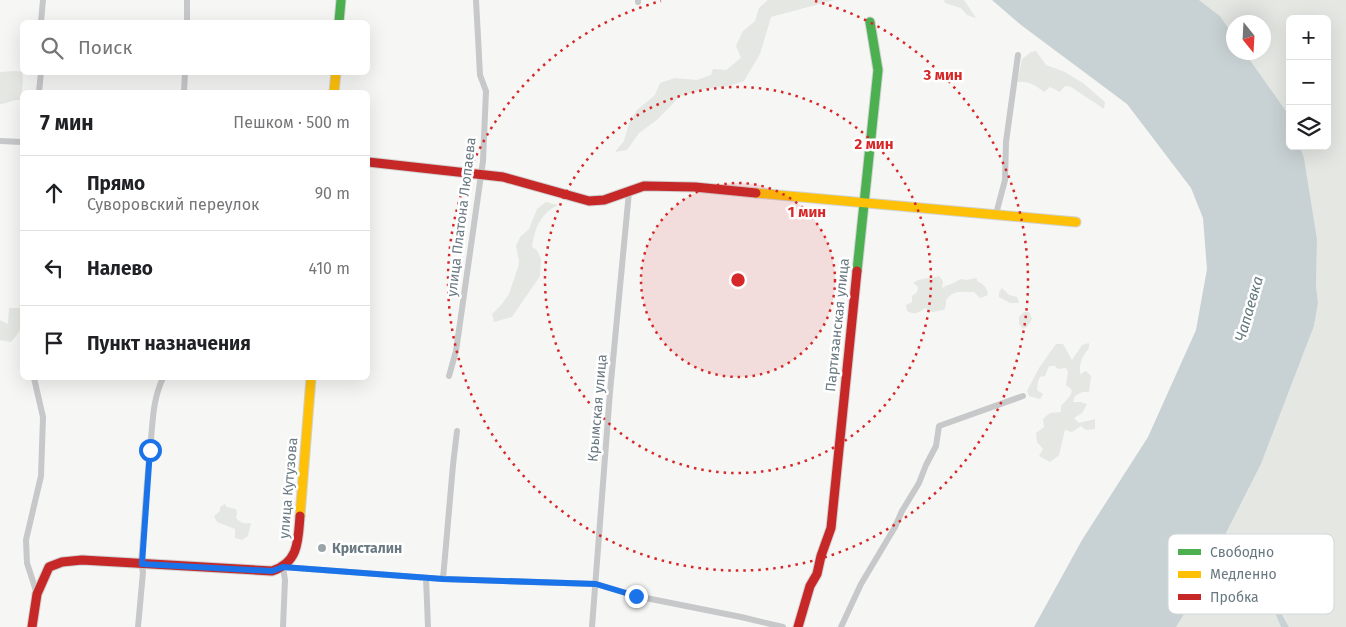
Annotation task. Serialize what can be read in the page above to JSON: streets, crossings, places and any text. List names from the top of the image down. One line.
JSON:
{"streets":{"street":["улица Платона Люпаева","Партизанская улица","Крымская улица","улица Кутузова"]},"water":["Чапаевка"],"places":["Кристалин"],"legend":["Свободно","Медленно","Пробка"],"north":"bottom","page":{"map_buttons":["+","−"],"search":"Поиск","heading":["7 мин","Пешком · 500 m"],"list":[["Прямо","Суворовский переулок","90 m"],["Налево","410 m"],"Пункт назначения"]},"rings":["3 мин","2 мин","1 мин"]}
